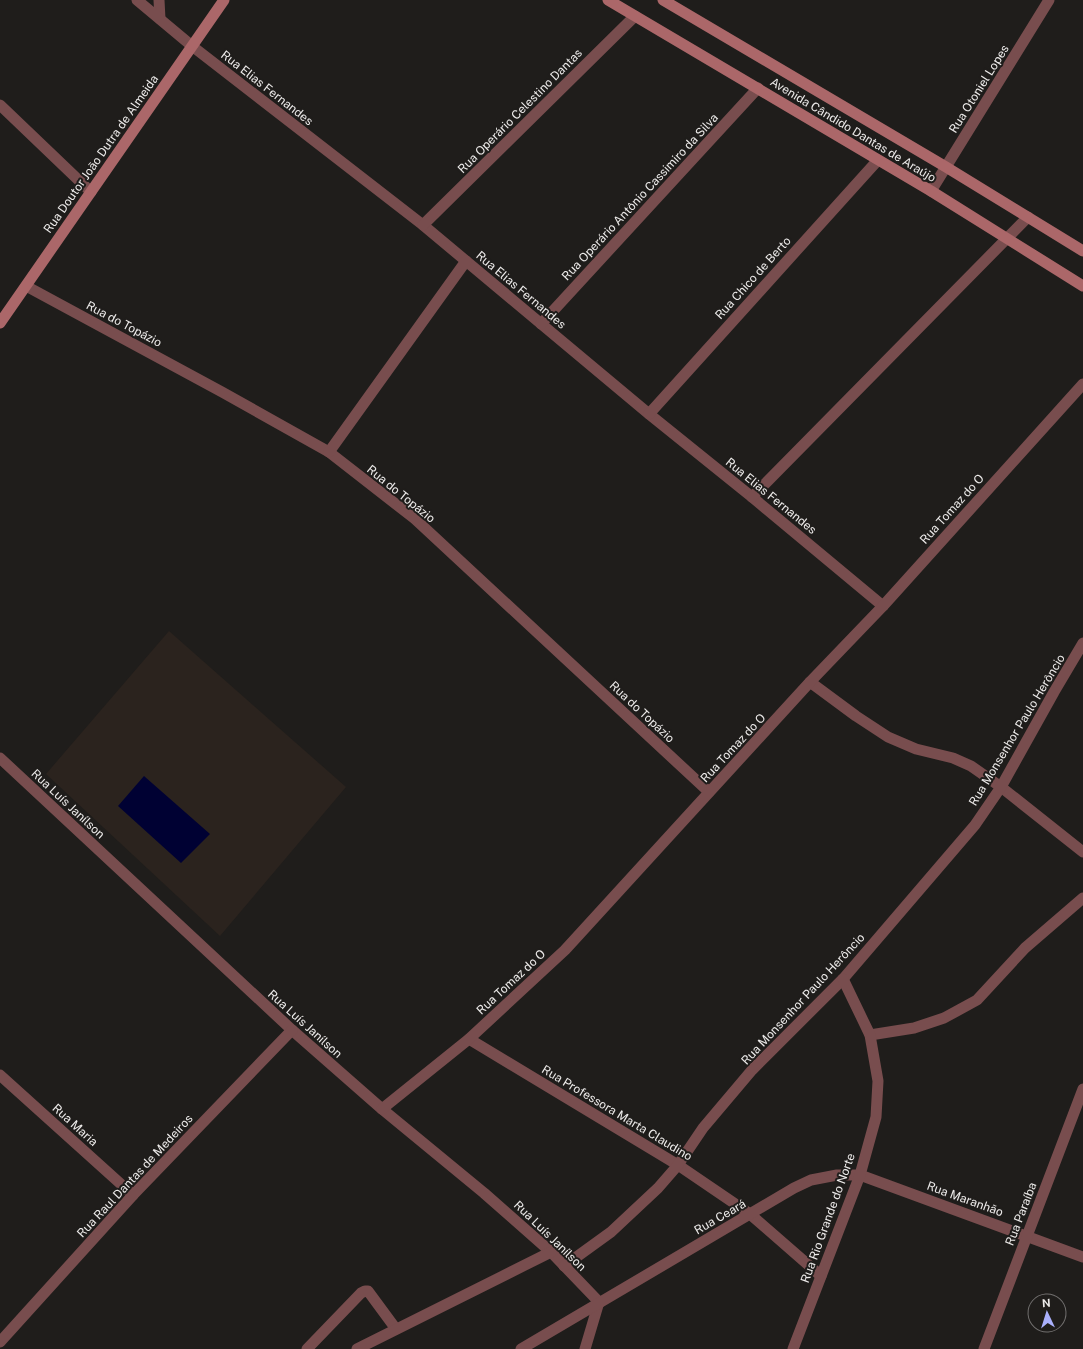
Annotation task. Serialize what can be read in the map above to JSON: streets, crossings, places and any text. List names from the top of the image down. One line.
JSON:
{"streets":{"main road":["Avenida Cândido Dantas de Araújo","Rua Doutor João Dutra de Almeida"],"street":["Rua Elias Fernandes","Rua Otoniel Lopes","Rua Operário Celestino Dantas","Rua Operário Antônio Cassimiro da Silva","Rua Chico de Berto","Rua do Topázio","Rua Tomaz do O","Rua Monsenhor Paulo Herôncio","Rua Luís Janílson","Rua Professora Marta Claudino","Rua Maria","Rua Raul Dantas de Medeiros","Rua Maranhão","Rua Paraíba","Rua Ceará","Rua Rio Grande do Norte"]},"crossings":[["Rua Elias Fernandes","Rua Operário Celestino Dantas"],["Rua Elias Fernandes","Rua Doutor João Dutra de Almeida"],["Rua Elias Fernandes","Rua Operário Antônio Cassimiro da Silva"],["Rua Elias Fernandes","Rua Chico de Berto"],["Rua Elias Fernandes","Rua Tomaz do O"],["Rua Otoniel Lopes","Avenida Cândido Dantas de Araújo"],["Rua Operário Celestino Dantas","Avenida Cândido Dantas de Araújo"],["Avenida Cândido Dantas de Araújo","Rua Operário Antônio Cassimiro da Silva"],["Avenida Cândido Dantas de Araújo","Rua Chico de Berto"],["Rua Doutor João Dutra de Almeida","Rua do Topázio"],["Rua do Topázio","Rua Tomaz do O"],["Rua Tomaz do O","Rua Luís Janílson"],["Rua Tomaz do O","Rua Professora Marta Claudino"],["Rua Monsenhor Paulo Herôncio","Rua Luís Janílson"],["Rua Monsenhor Paulo Herôncio","Rua Professora Marta Claudino"],["Rua Monsenhor Paulo Herôncio","Rua Rio Grande do Norte"],["Rua Luís Janílson","Rua Raul Dantas de Medeiros"],["Rua Luís Janílson","Rua Ceará"],["Rua Professora Marta Claudino","Rua Ceará"],["Rua Professora Marta Claudino","Rua Rio Grande do Norte"],["Rua Maria","Rua Raul Dantas de Medeiros"],["Rua Maranhão","Rua Paraíba"],["Rua Maranhão","Rua Ceará"],["Rua Maranhão","Rua Rio Grande do Norte"],["Rua Ceará","Rua Rio Grande do Norte"]],"north":"top"}
